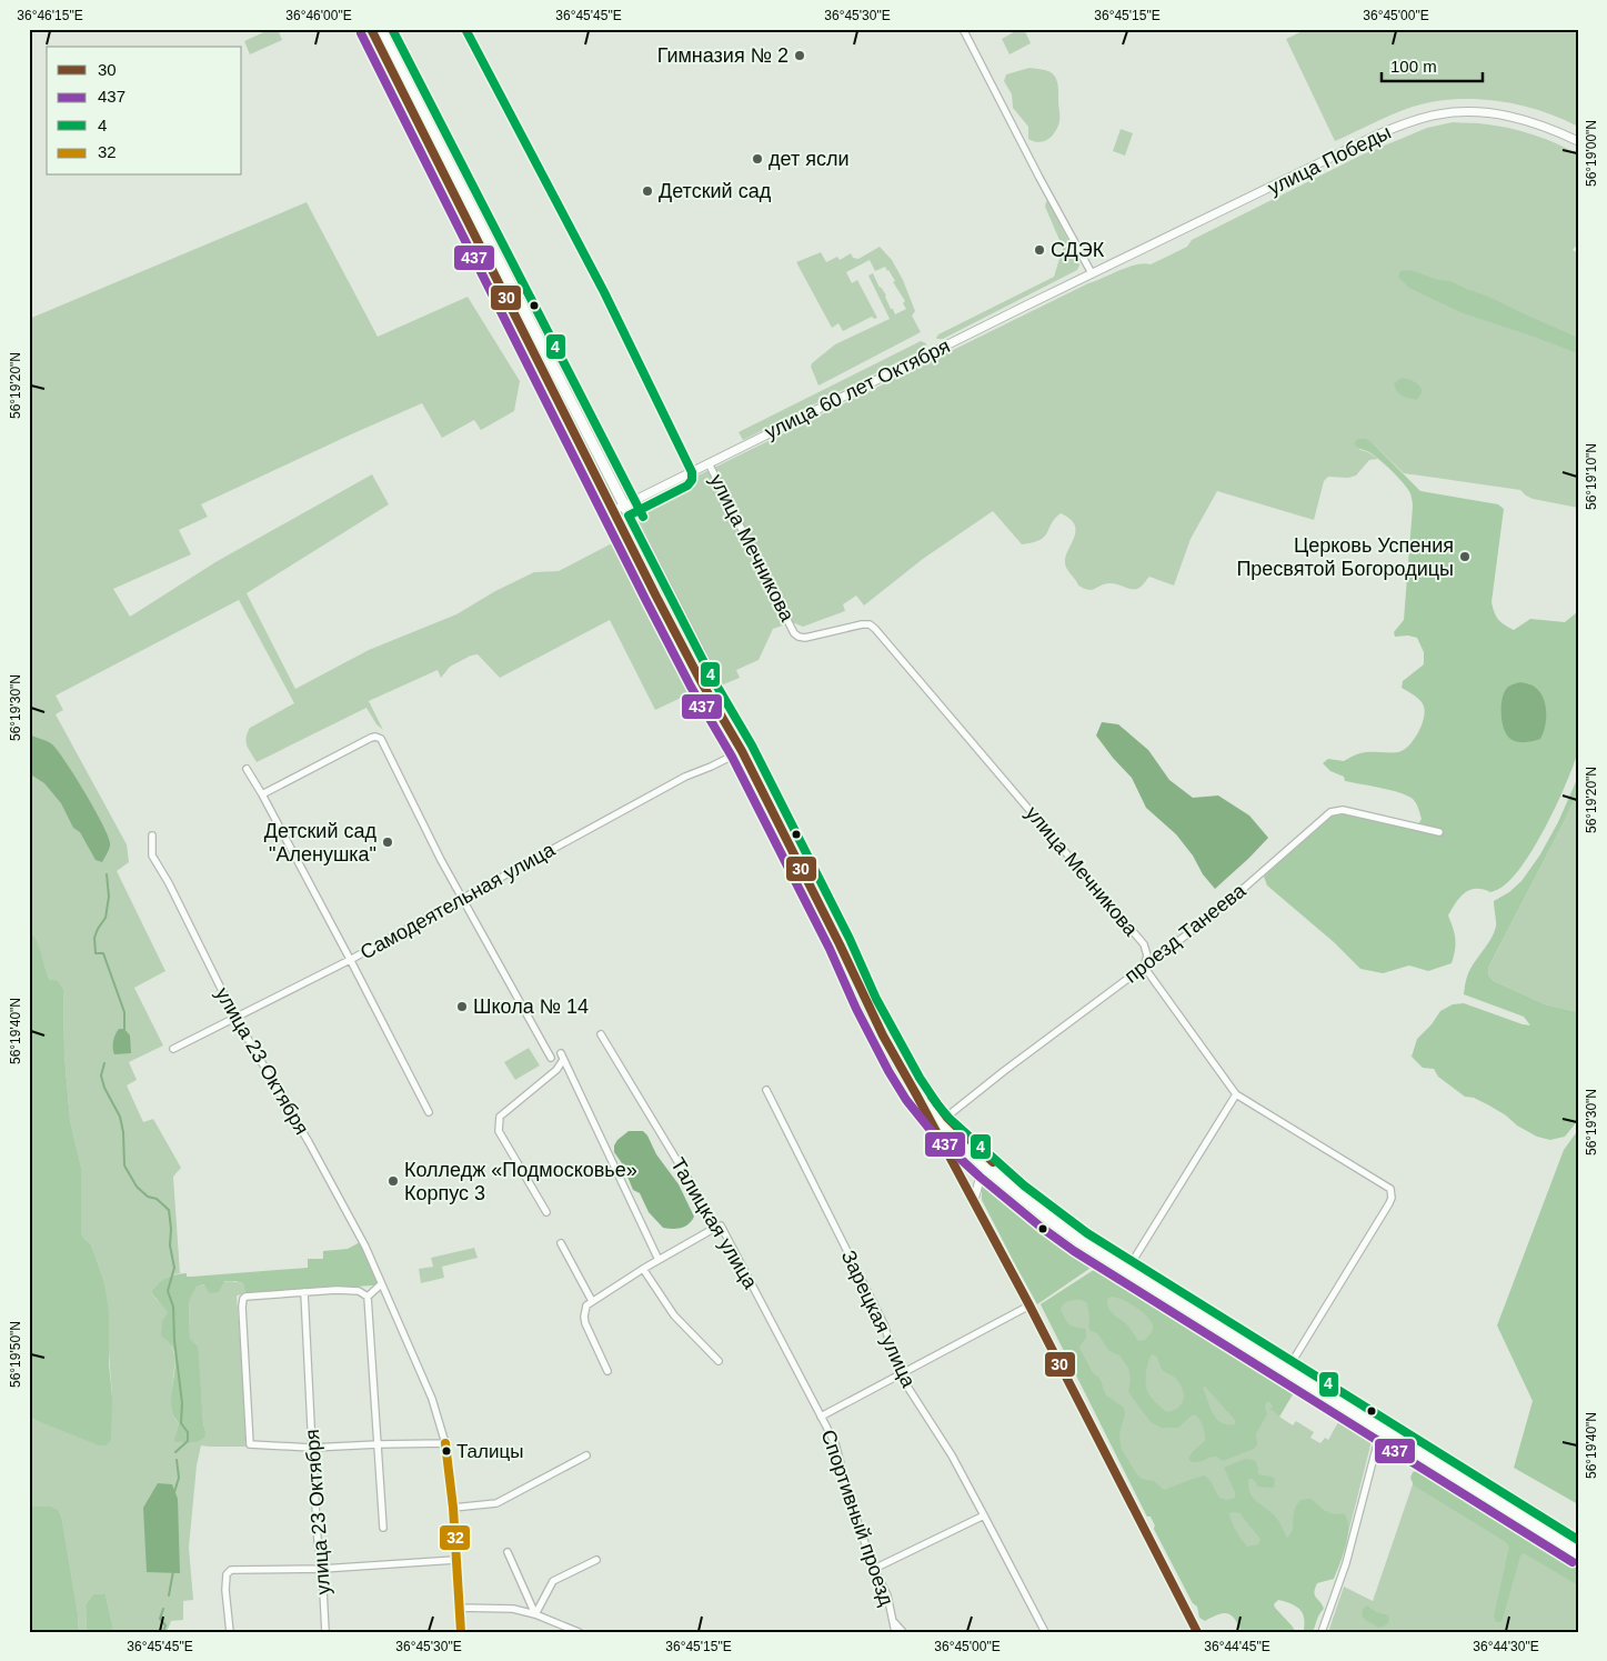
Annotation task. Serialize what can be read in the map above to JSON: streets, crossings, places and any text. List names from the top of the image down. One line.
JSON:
{"streets":{"street":["улица Победы","улица 60 лет Октября","улица Мечникова","Самодеятельная улица","проезд Танеева","улица 23 Октября","Талицкая улица","Зарецкая улица","Спортивный проезд"]},"crossings":[["улица Победы","улица 60 лет Октября"],["улица 60 лет Октября","улица Мечникова"],["улица Мечникова","проезд Танеева"],["Самодеятельная улица","улица 23 Октября"],["Талицкая улица","Спортивный проезд"]],"places":["Гимназия № 2","дет ясли","Детский сад","СДЭК","Церковь Успения Пресвятой Богородицы","Детский сад \"Аленушка\"","Школа № 14","Колледж «Подмосковье» Корпус 3","Талицы"],"lines":["transit line 30","transit line 4","transit line 437","transit line 32"],"legend":["30","437","4","32"],"scale_bar":"100 m","coordinates":["36°46'15\"E","36°46'00\"E","36°45'45\"E","36°45'30\"E","36°45'15\"E","36°45'00\"E","56°19'00\"N","56°19'20\"N","56°19'10\"N","56°19'30\"N","56°19'40\"N","56°19'50\"N","36°44'45\"E","36°44'30\"E"]}
